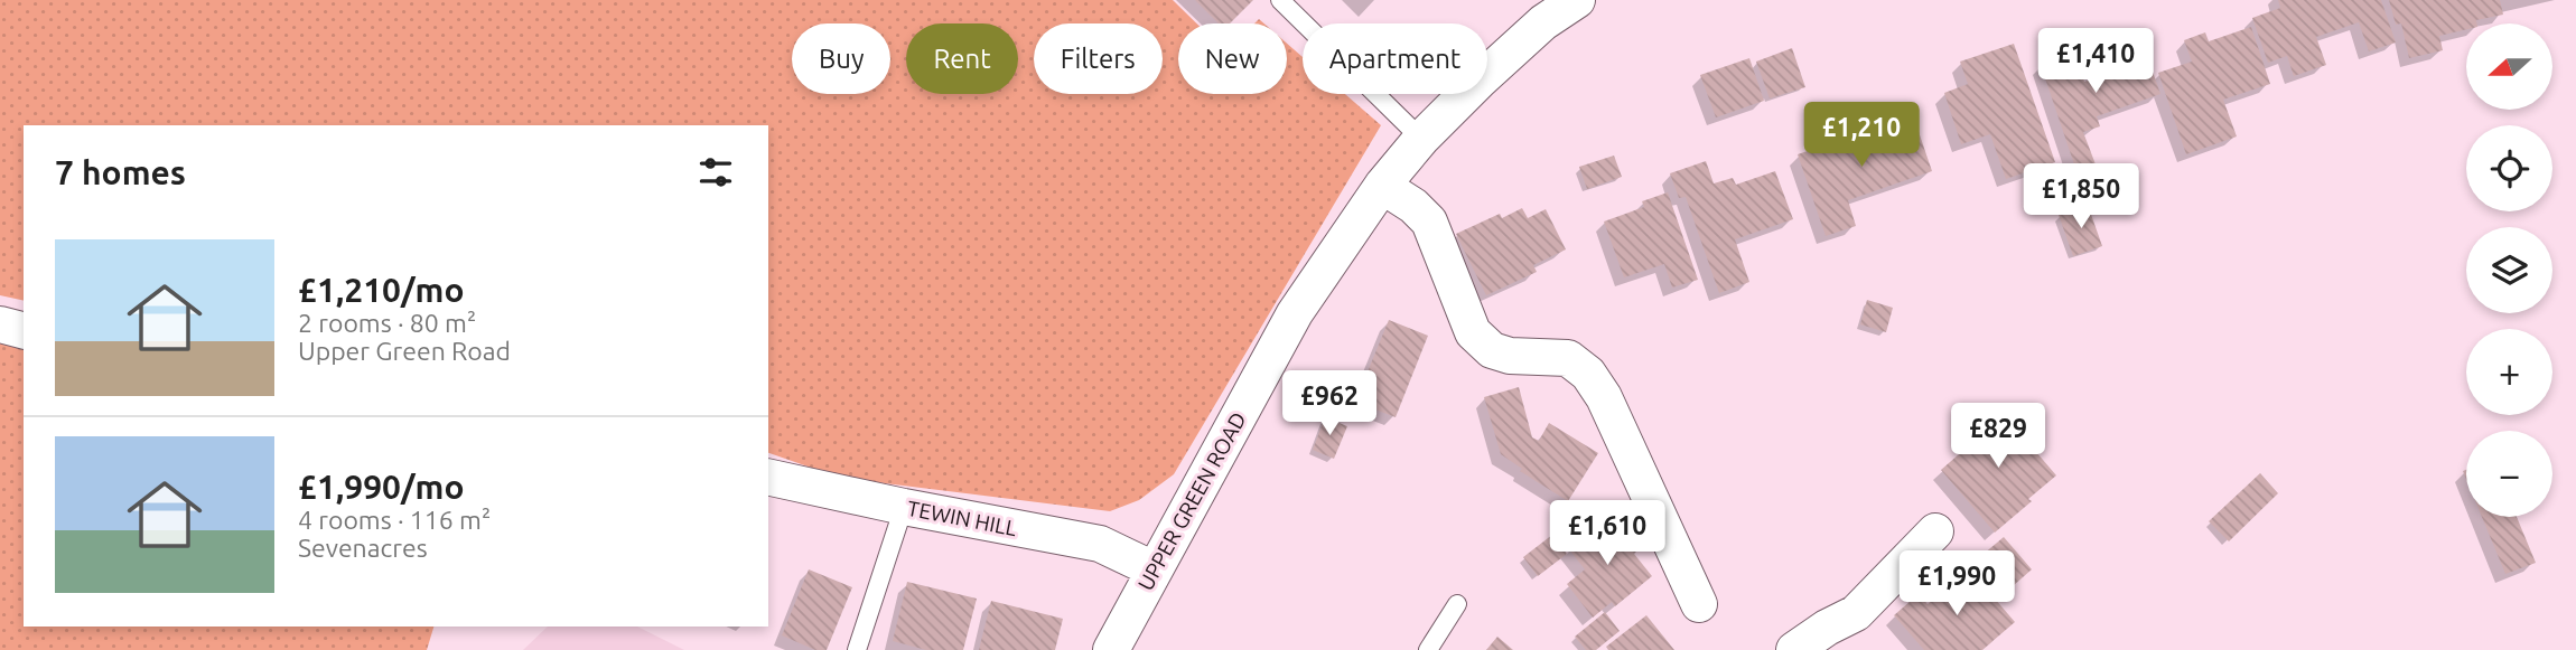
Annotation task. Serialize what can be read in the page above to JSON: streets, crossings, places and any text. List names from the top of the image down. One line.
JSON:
{"streets":{"street":["UPPER GREEN ROAD","TEWIN HILL"]},"crossings":[["UPPER GREEN ROAD","TEWIN HILL"]],"north":"left","page":{"map_buttons":["+","−"],"chip":["Buy","Rent","Filters","New","Apartment"],"price":["£1,410","£1,210","£1,850","£962","£829","£1,610","£1,990"],"heading":"7 homes","list":[{"name":"£1,210/mo","note":"2 rooms · 80 m² · Upper Green Road"},{"name":"£1,990/mo","note":"4 rooms · 116 m² · Sevenacres"}]}}
